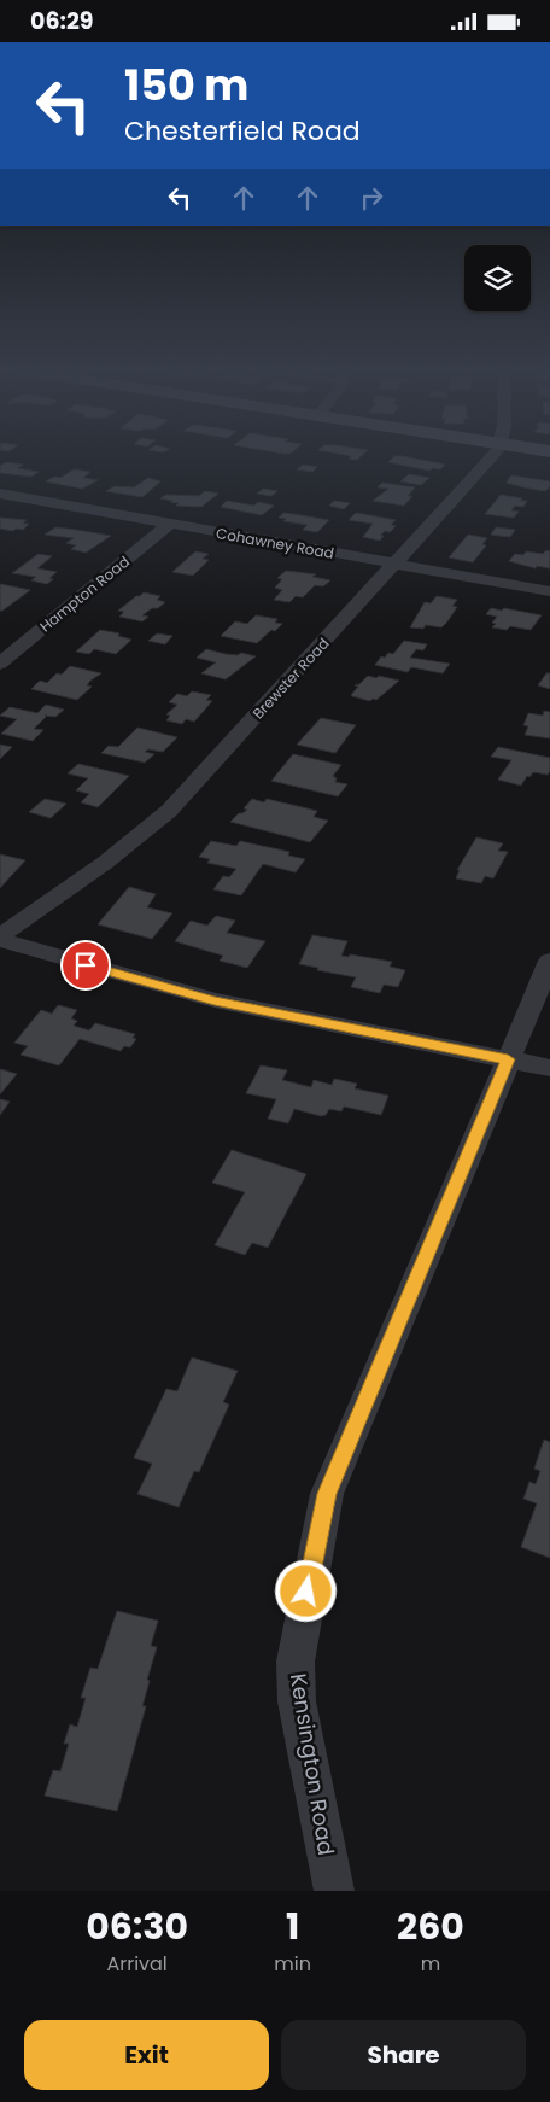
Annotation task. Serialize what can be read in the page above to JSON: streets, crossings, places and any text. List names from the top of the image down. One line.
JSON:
{"streets":{"street":["Cohawney Road","Hampton Road","Brewster Road","Kensington Road"]},"crossings":[["Cohawney Road","Hampton Road"],["Cohawney Road","Brewster Road"]],"page":{"status":"06:29","turn":["150 m","Chesterfield Road"],"eta":["06:30","Arrival","1","min","260","m"],"buttons":["Exit","Share"]}}
